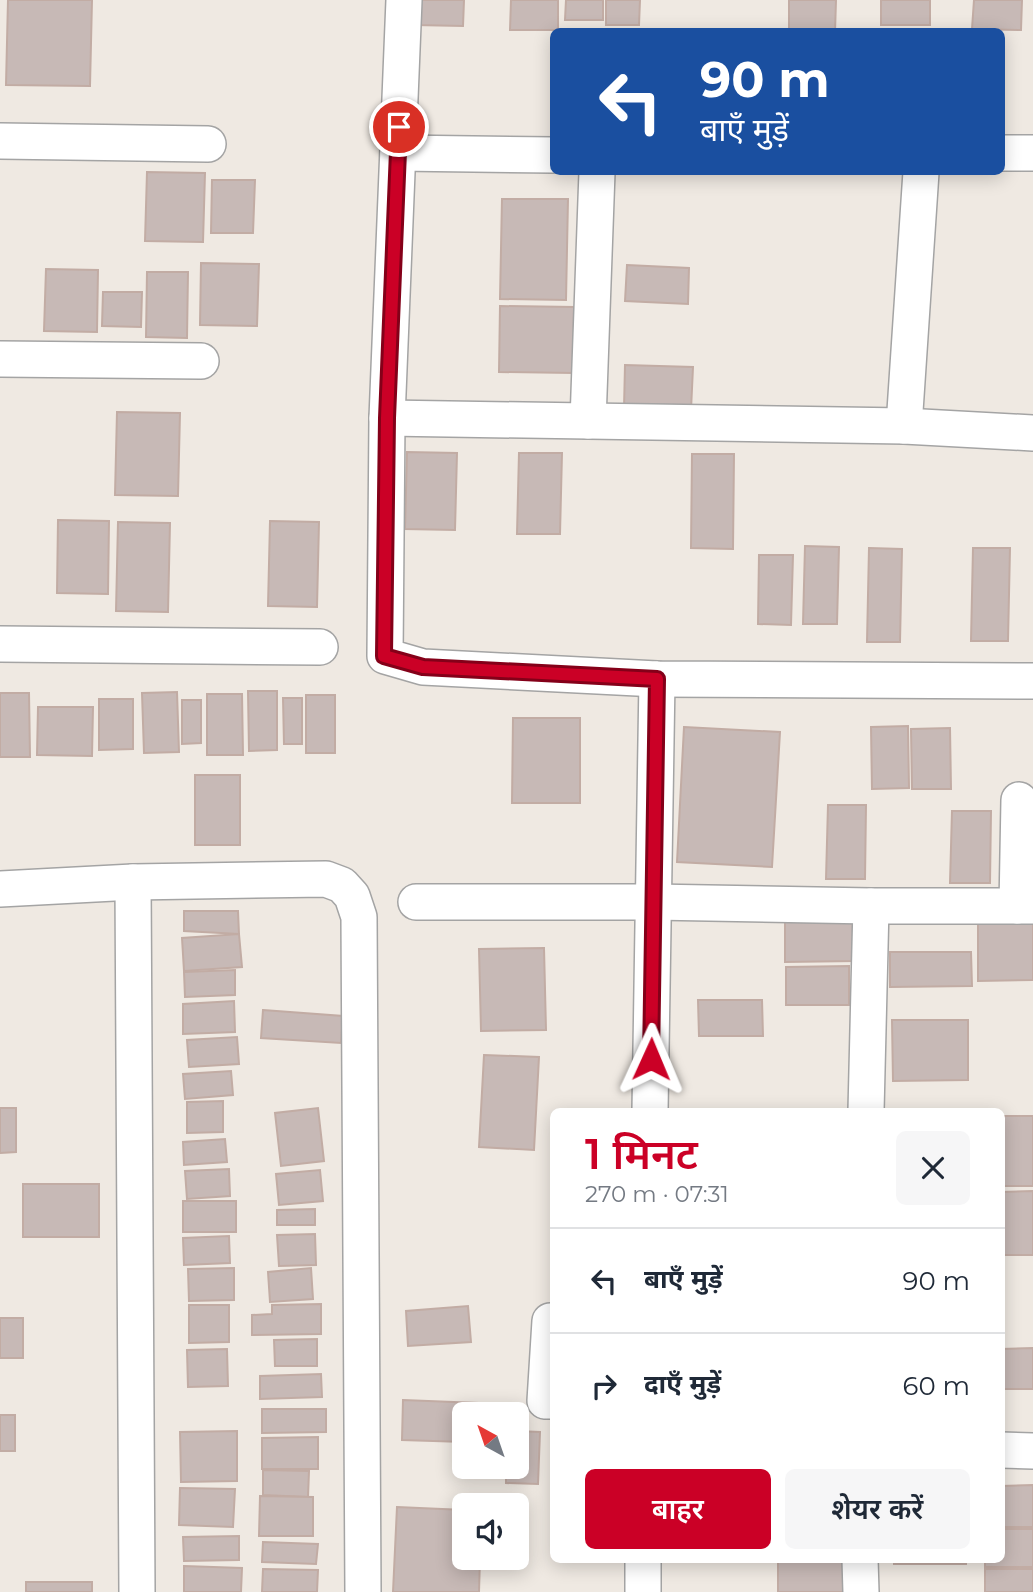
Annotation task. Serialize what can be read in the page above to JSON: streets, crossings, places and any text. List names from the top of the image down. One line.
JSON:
{"north":"top left","page":{"turn":["90 m","बाएँ मुड़ें"],"heading":["1 मिनट","270 m · 07:31"],"list":[{"name":"बाएँ मुड़ें","value":"90 m"},{"name":"दाएँ मुड़ें","value":"60 m"}],"buttons":["बाहर","शेयर करें"]}}
